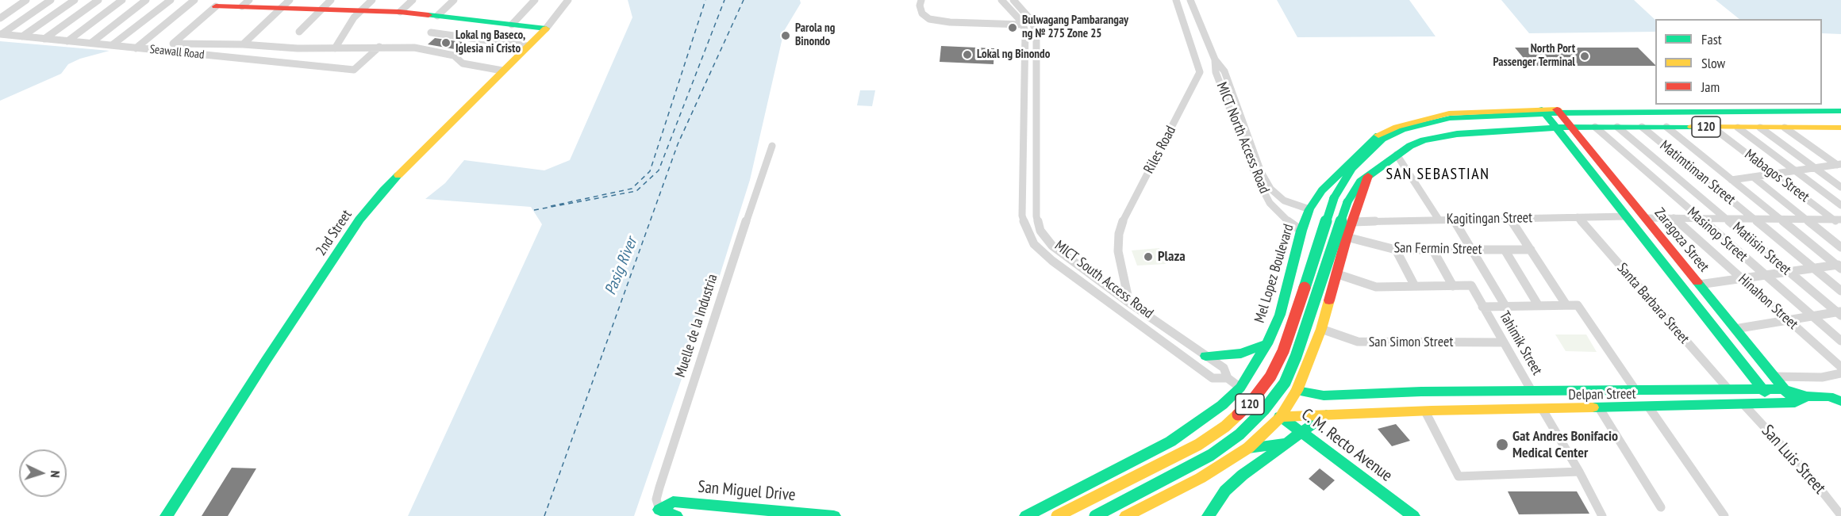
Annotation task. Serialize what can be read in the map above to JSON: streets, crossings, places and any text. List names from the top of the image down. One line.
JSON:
{"streets":{"main road":["120","2nd Street","Zaragoza Street","Mel Lopez Boulevard","MICT South Access Road","Tahimik Street","Delpan Street","C. M. Recto Avenue","San Miguel Drive"],"street":["Seawall Road","MICT North Access Road","Riles Road","Matimtiman Street","Mabagos Street","Kagitingan Street","Masinop Street","San Fermin Street","Matiisin Street","Hinahon Street","Santa Barbara Street","Muelle de la Industria","San Simon Street","San Luis Street"]},"crossings":[["120","Matimtiman Street"],["120","Mabagos Street"],["120","Kagitingan Street"],["120","Masinop Street"],["120","Zaragoza Street"],["120","San Fermin Street"],["120","Matiisin Street"],["120","San Simon Street"],["120","Delpan Street"],["120","C. M. Recto Avenue"],["MICT North Access Road","Mel Lopez Boulevard"],["Riles Road","MICT South Access Road"],["Kagitingan Street","Zaragoza Street"],["Kagitingan Street","Santa Barbara Street"],["Zaragoza Street","Mel Lopez Boulevard"],["Zaragoza Street","Delpan Street"],["Mel Lopez Boulevard","MICT South Access Road"],["MICT South Access Road","C. M. Recto Avenue"],["Santa Barbara Street","Delpan Street"],["Muelle de la Industria","San Miguel Drive"],["San Simon Street","Tahimik Street"],["Tahimik Street","Delpan Street"],["Delpan Street","C. M. Recto Avenue"],["Delpan Street","San Luis Street"]],"districts":["SAN SEBASTIAN"],"water":["Pasig River"],"places":["Bulwagang Pambarangay ng № 275 Zone 25","Parola ng Binondo","Lokal ng Baseco, Iglesia ni Cristo","Lokal ng Binondo","North Port Passenger Terminal","Plaza","Gat Andres Bonifacio Medical Center"],"legend":["Fast","Slow","Jam"],"north":"right"}
